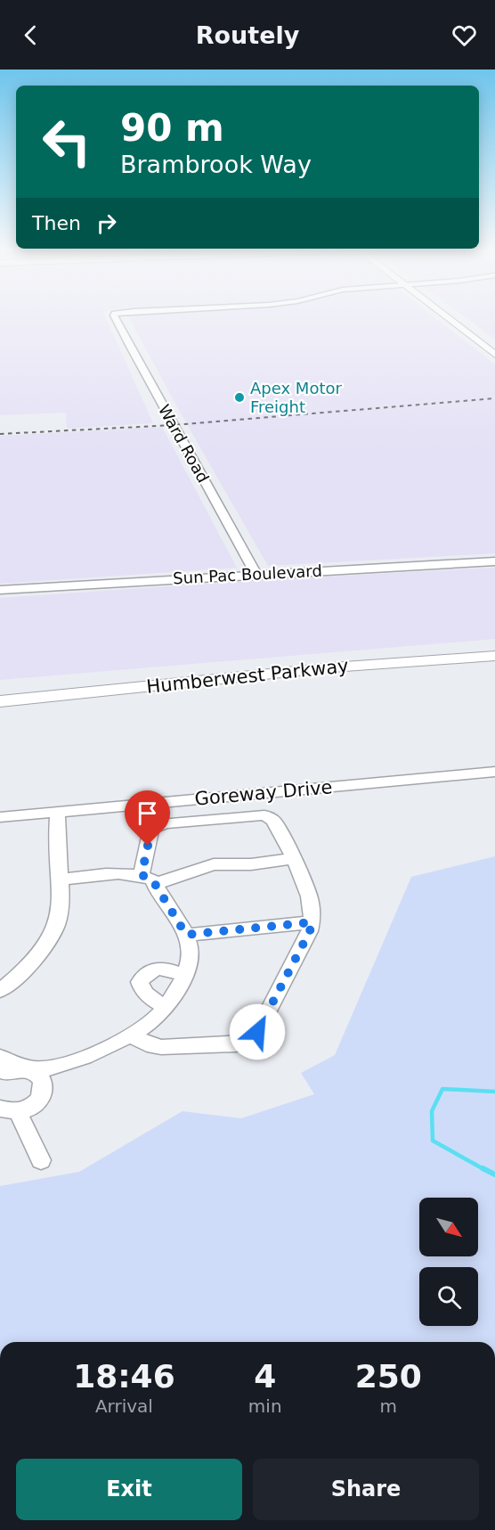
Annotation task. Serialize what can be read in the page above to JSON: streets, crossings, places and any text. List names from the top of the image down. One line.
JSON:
{"streets":{"main road":["Humberwest Parkway"],"street":["Ward Road","Sun Pac Boulevard","Goreway Drive"]},"crossings":[["Ward Road","Sun Pac Boulevard"]],"places":["Apex Motor Freight"],"north":"bottom right","page":{"header":"Routely","turn":["90 m","Brambrook Way"],"then":"Then","eta":["18:46","Arrival","4","min","250","m"],"buttons":["Exit","Share"]}}
